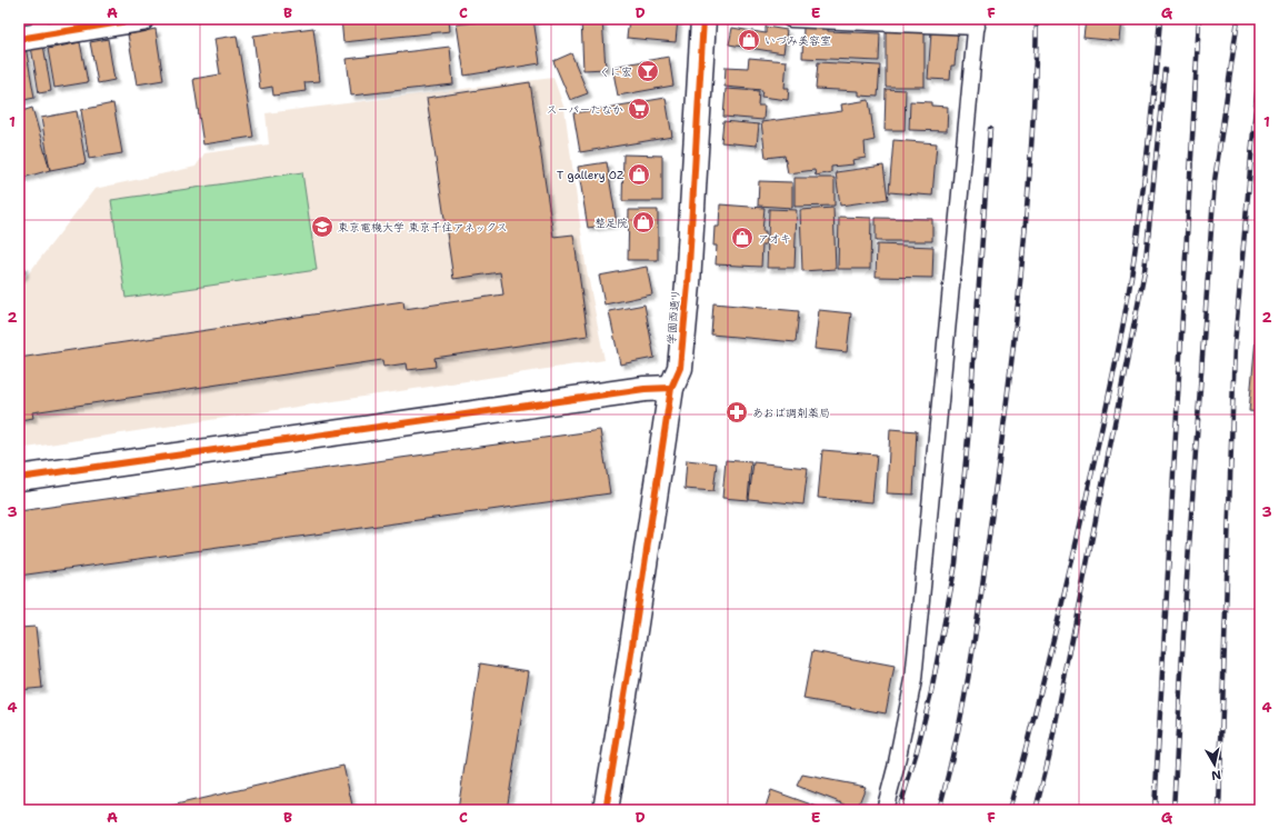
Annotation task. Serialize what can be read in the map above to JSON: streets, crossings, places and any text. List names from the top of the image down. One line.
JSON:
{"streets":{"street":["学園西通り"]},"places":{"shop":["いづみ美容室","T gallery OZ","整足院","アオキ"],"bar":["くに宏"],"supermarket":["スーパーたなか"],"school or university":["東京電機大学 東京千住アネックス"],"pharmacy":["あおば調剤薬局"]},"north":"bottom","grid":{"columns":["A","B","C","D","E","F","G"],"rows":["1","2","3","4"]}}
